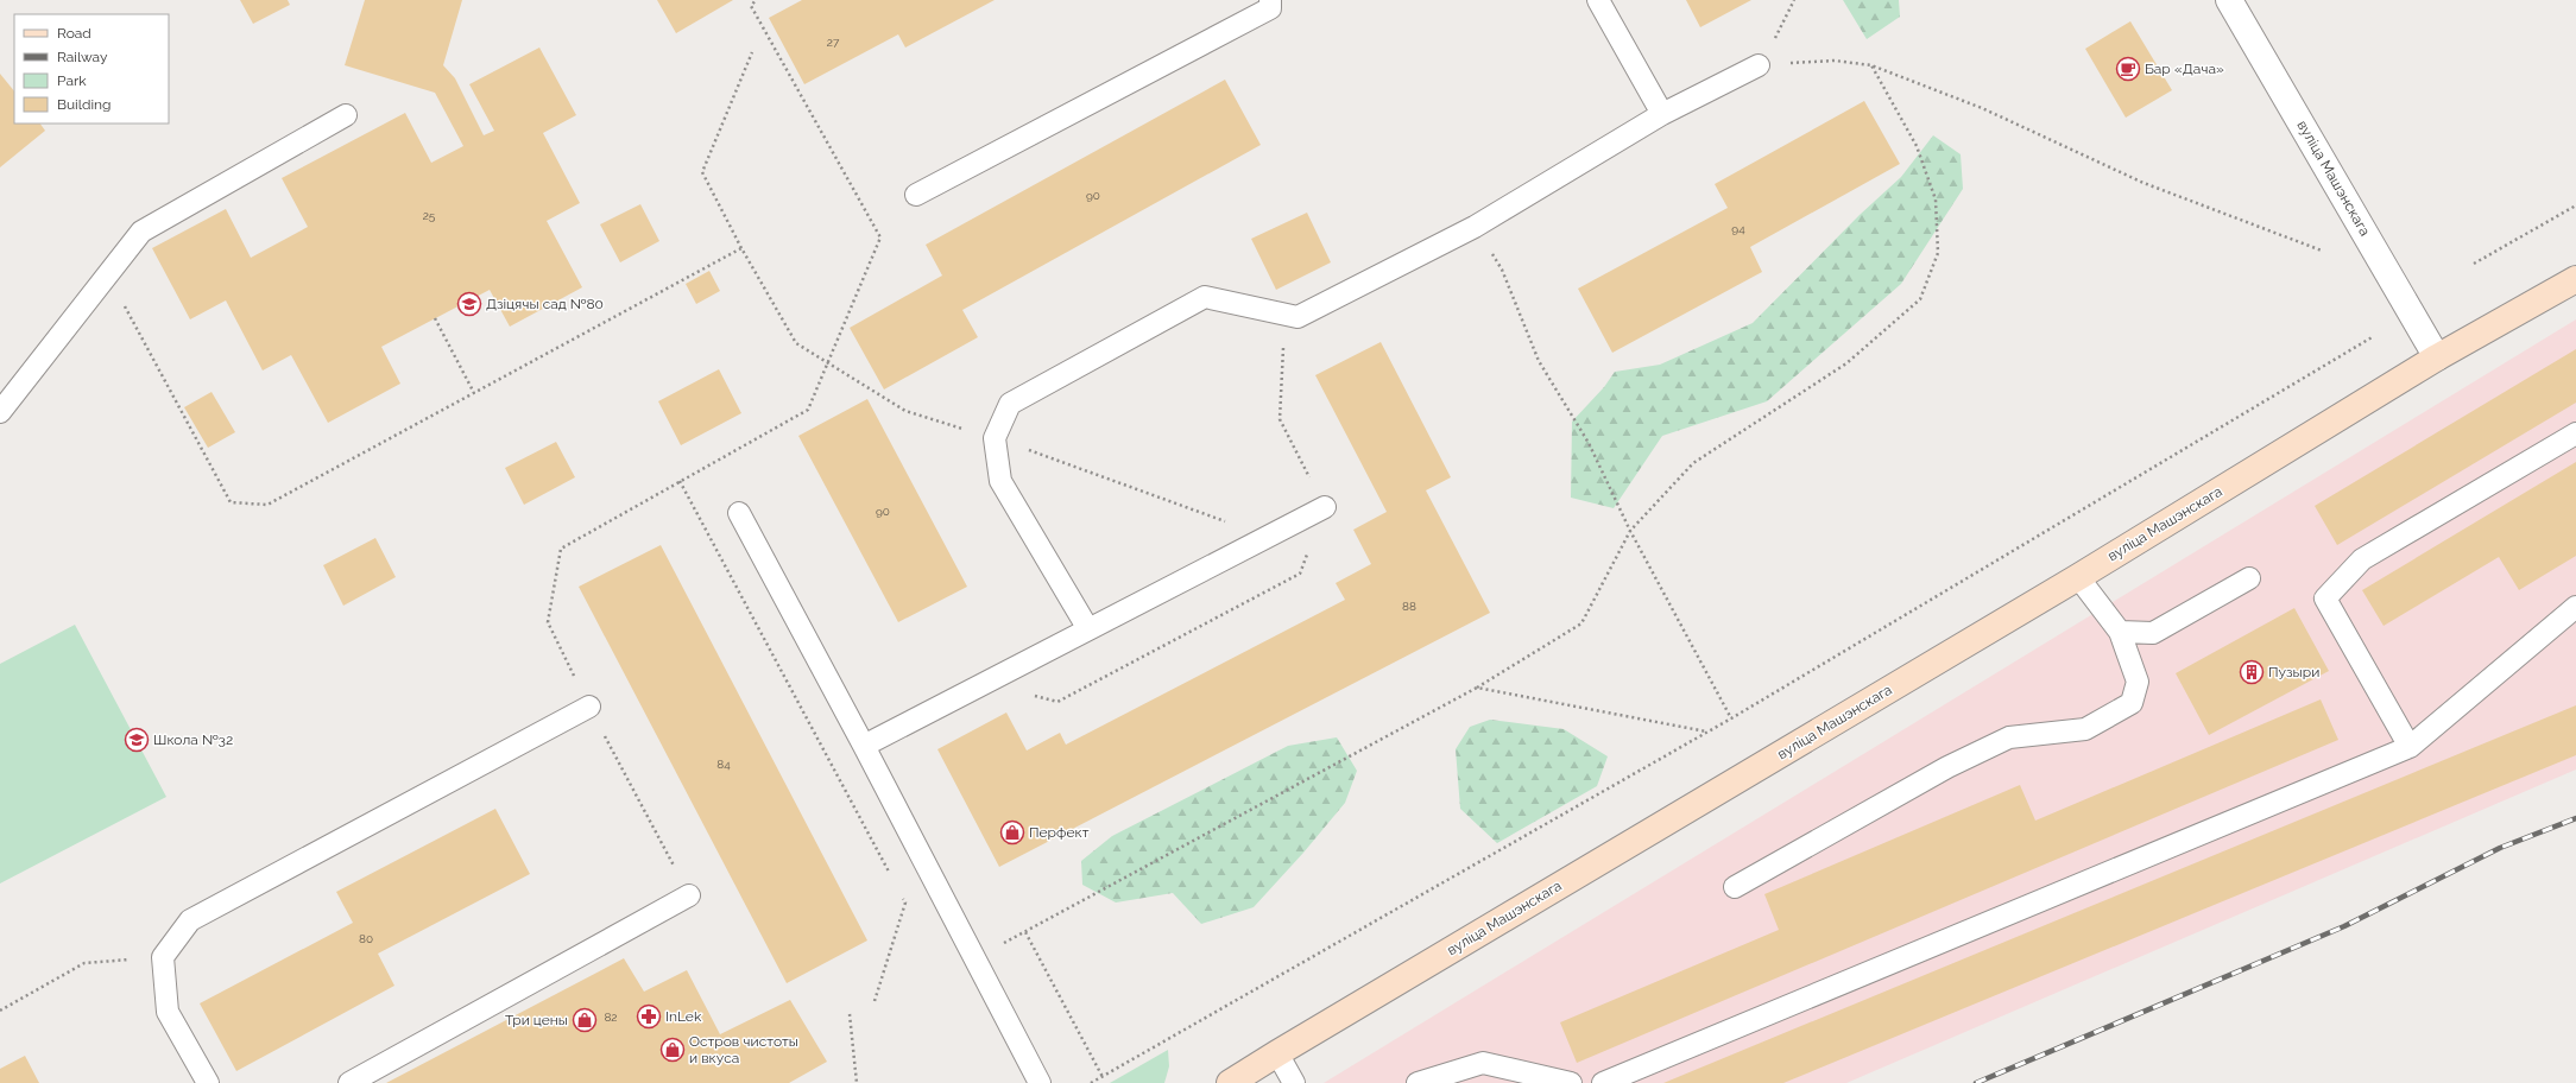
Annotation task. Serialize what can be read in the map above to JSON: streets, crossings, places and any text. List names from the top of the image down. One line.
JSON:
{"streets":{"main road":["вуліца Машэнскага"]},"places":{"cafe":["Бар «Дача»"],"school or university":["Дзіцячы сад №80","Школа №32"],"building":["Пузыри"],"shop":["Перфект","Три цены","Остров чистоты и вкуса"],"pharmacy":["InLek"]},"house_numbers":["27","90","25","94","90","88","84","80","82"],"legend":["Road","Railway","Park","Building"]}
